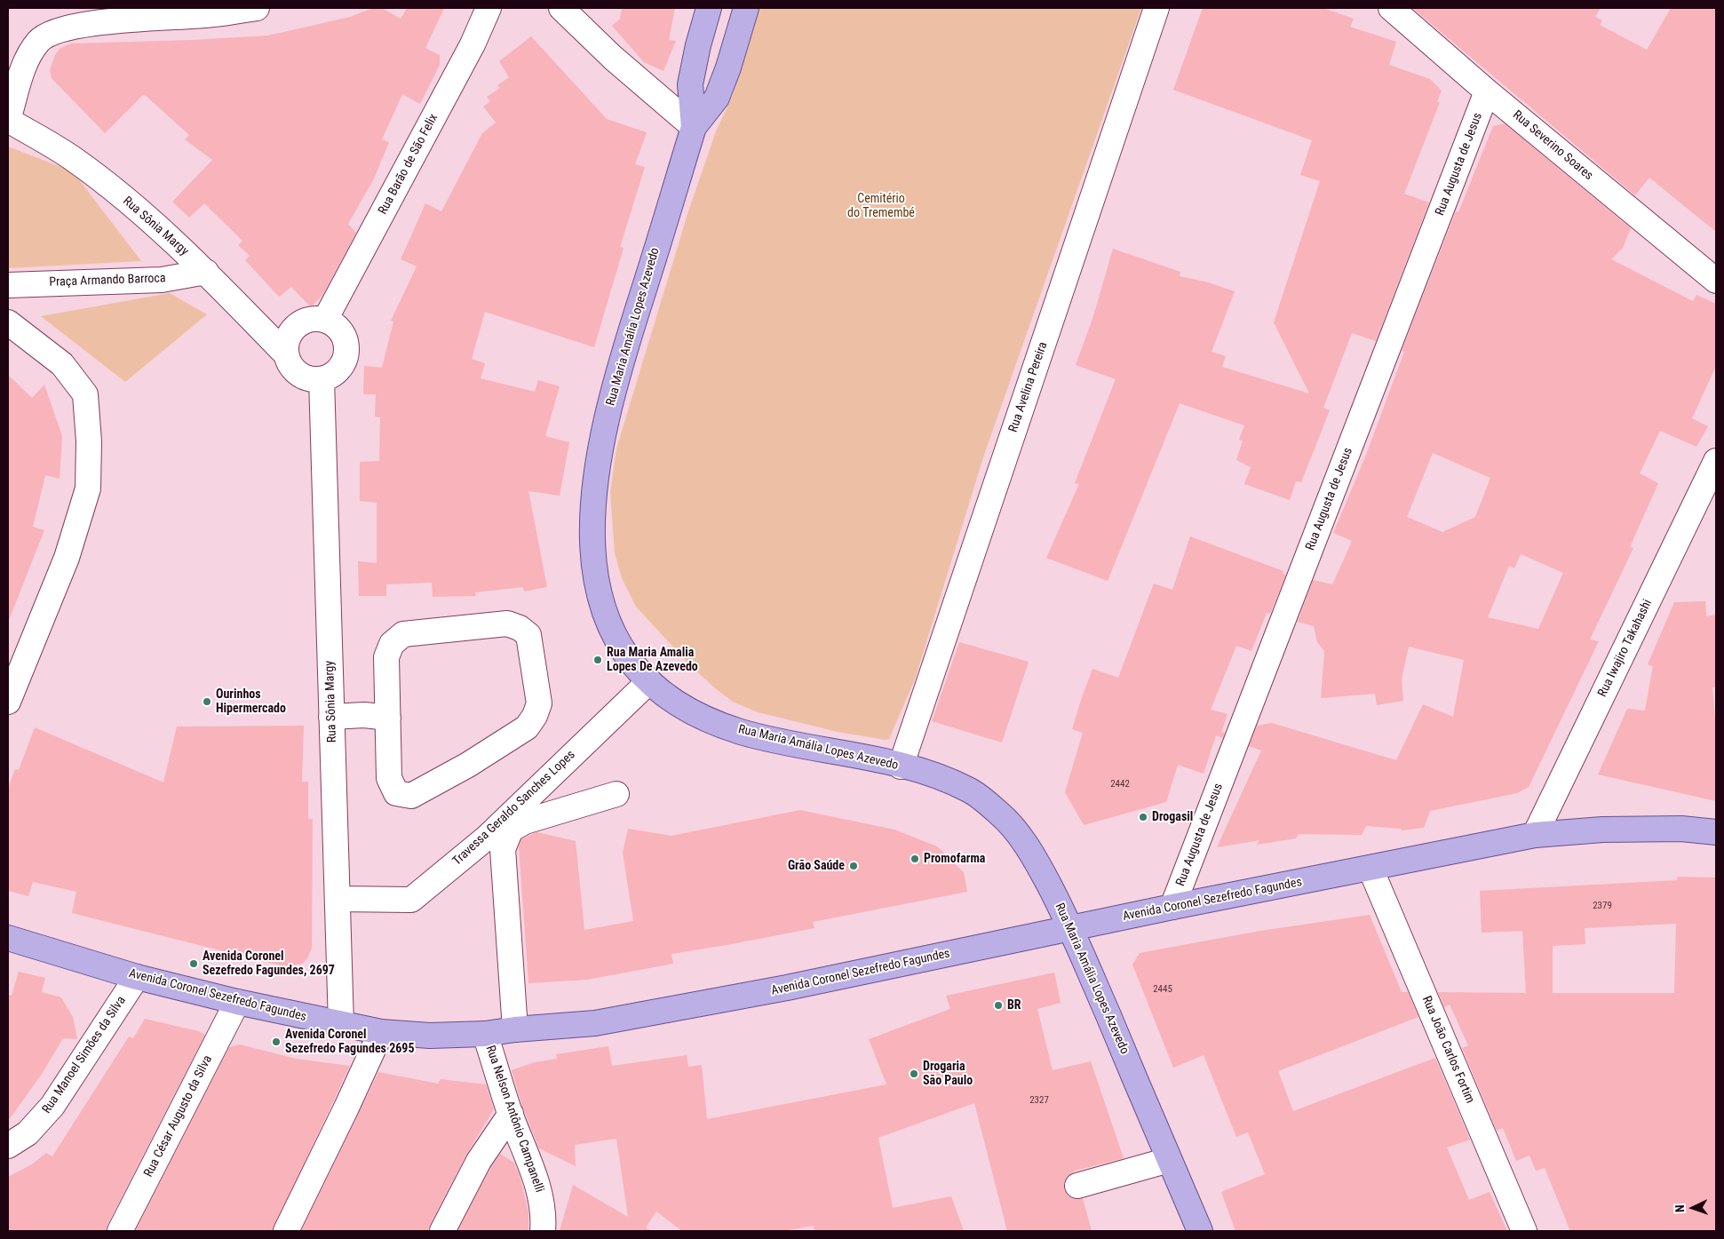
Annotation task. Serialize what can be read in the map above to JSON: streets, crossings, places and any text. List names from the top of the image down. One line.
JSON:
{"streets":{"main road":["Rua Maria Amália Lopes Azevedo","Avenida Coronel Sezefredo Fagundes"],"street":["Rua Severino Soares","Rua Barão de São Felix","Rua Augusta de Jesus","Rua Sônia Margy","Praça Armando Barroca","Rua Avelina Pereira","Rua Iwajiro Takahashi","Travessa Geraldo Sanches Lopes","Rua João Carlos Fortim","Rua Manoel Simões da Silva","Rua César Augusto da Silva","Rua Nelson Antônio Campanelli"]},"crossings":[["Rua Severino Soares","Rua Augusta de Jesus"],["Rua Barão de São Felix","Rua Sônia Margy"],["Rua Augusta de Jesus","Avenida Coronel Sezefredo Fagundes"],["Rua Sônia Margy","Praça Armando Barroca"],["Rua Sônia Margy","Travessa Geraldo Sanches Lopes"],["Rua Sônia Margy","Avenida Coronel Sezefredo Fagundes"],["Rua Maria Amália Lopes Azevedo","Rua Avelina Pereira"],["Rua Maria Amália Lopes Azevedo","Travessa Geraldo Sanches Lopes"],["Rua Maria Amália Lopes Azevedo","Avenida Coronel Sezefredo Fagundes"],["Rua Iwajiro Takahashi","Avenida Coronel Sezefredo Fagundes"],["Avenida Coronel Sezefredo Fagundes","Rua João Carlos Fortim"],["Avenida Coronel Sezefredo Fagundes","Rua Manoel Simões da Silva"],["Avenida Coronel Sezefredo Fagundes","Rua César Augusto da Silva"],["Avenida Coronel Sezefredo Fagundes","Rua Nelson Antônio Campanelli"]],"parks":["Cemitério do Tremembé"],"places":["Rua Maria Amalia Lopes De Azevedo","Ourinhos Hipermercado","Drogasil","Promofarma","Grão Saúde","Avenida Coronel Sezefredo Fagundes, 2697","BR","Avenida Coronel Sezefredo Fagundes 2695","Drogaria São Paulo"],"house_numbers":["2442","2379","2445","2327"],"north":"left"}
